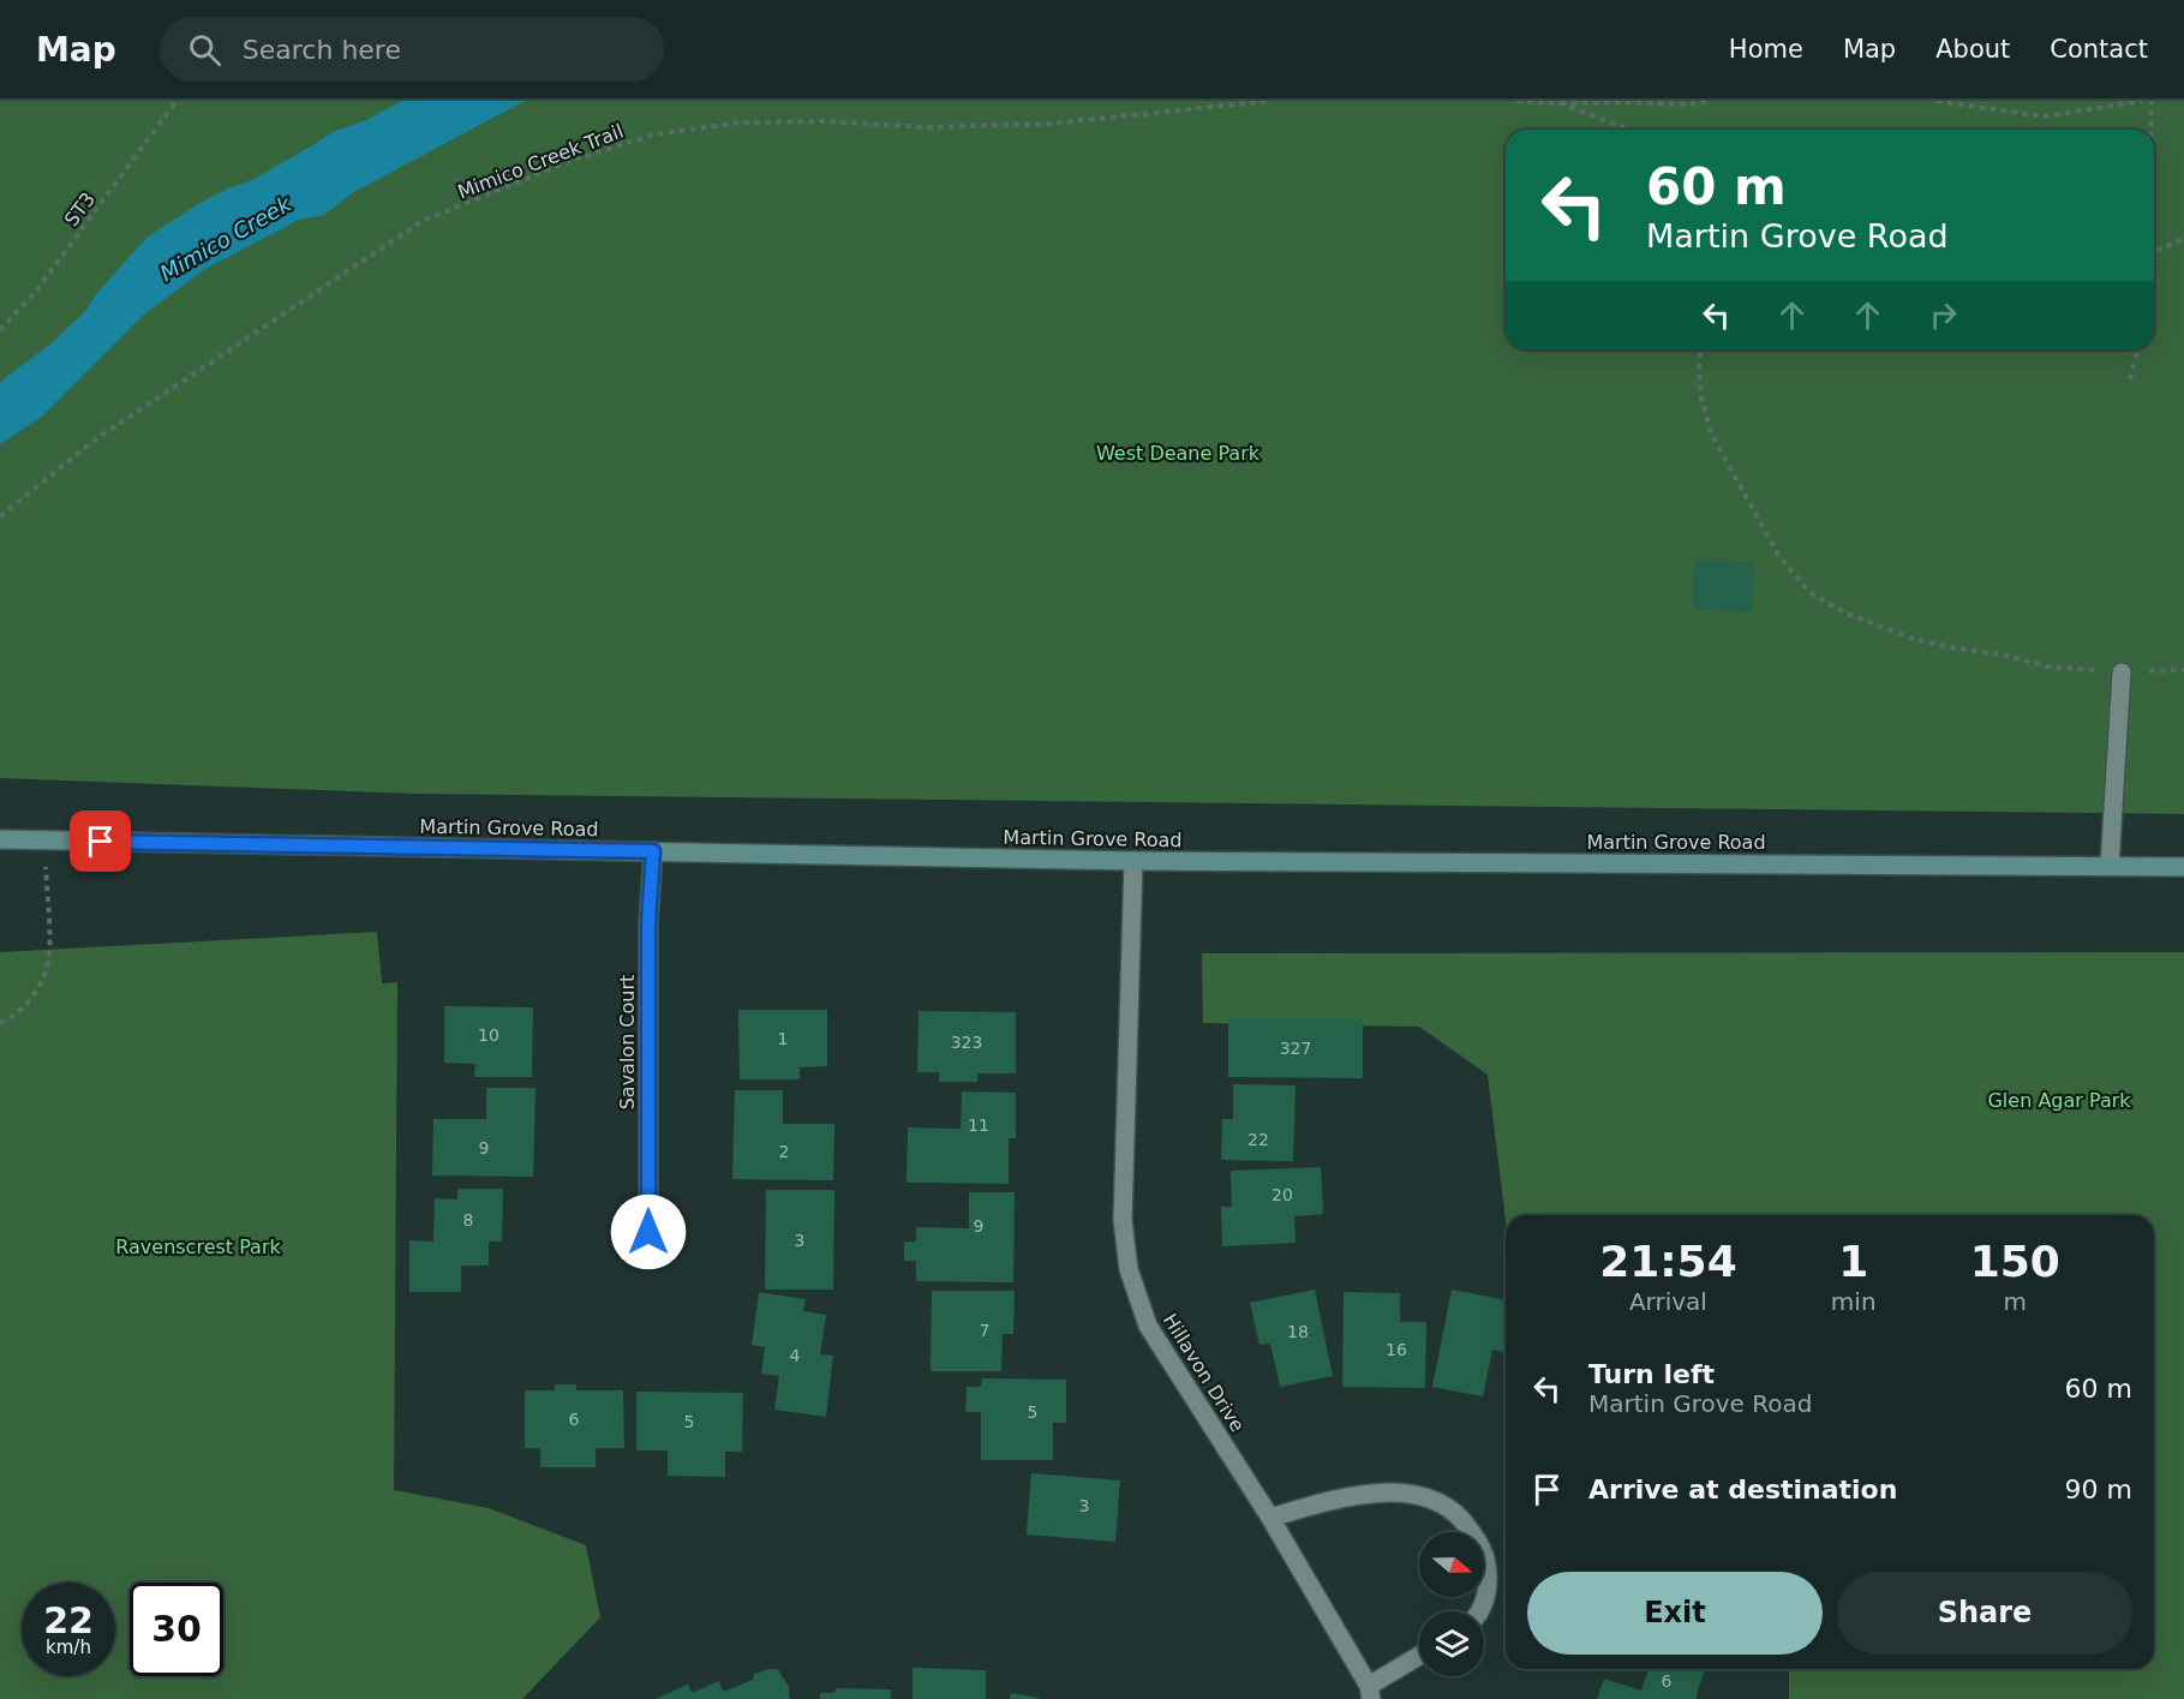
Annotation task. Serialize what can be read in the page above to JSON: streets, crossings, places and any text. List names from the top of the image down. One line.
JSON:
{"streets":{"main road":["Martin Grove Road"],"street":["Savalon Court","Hillavon Drive"],"path":["Mimico Creek Trail","ST3"]},"crossings":[["Martin Grove Road","Savalon Court"],["Martin Grove Road","Hillavon Drive"]],"water":["Mimico Creek"],"parks":["West Deane Park","Glen Agar Park","Ravenscrest Park"],"house_numbers":["10","1","323","327","11","22","9","2","20","8","9","3","7","18","16","4","5","6","5","3","6"],"north":"right","page":{"header":"Map","search":"Search here","nav":["Home","Map","About","Contact"],"turn":["60 m","Martin Grove Road"],"eta":["21:54","Arrival","1","min","150","m"],"list":[{"name":"Turn left","note":"Martin Grove Road","value":"60 m"},{"name":"Arrive at destination","value":"90 m"}],"buttons":["Exit","Share"],"speed":"22 km/h","limit":"30"}}
